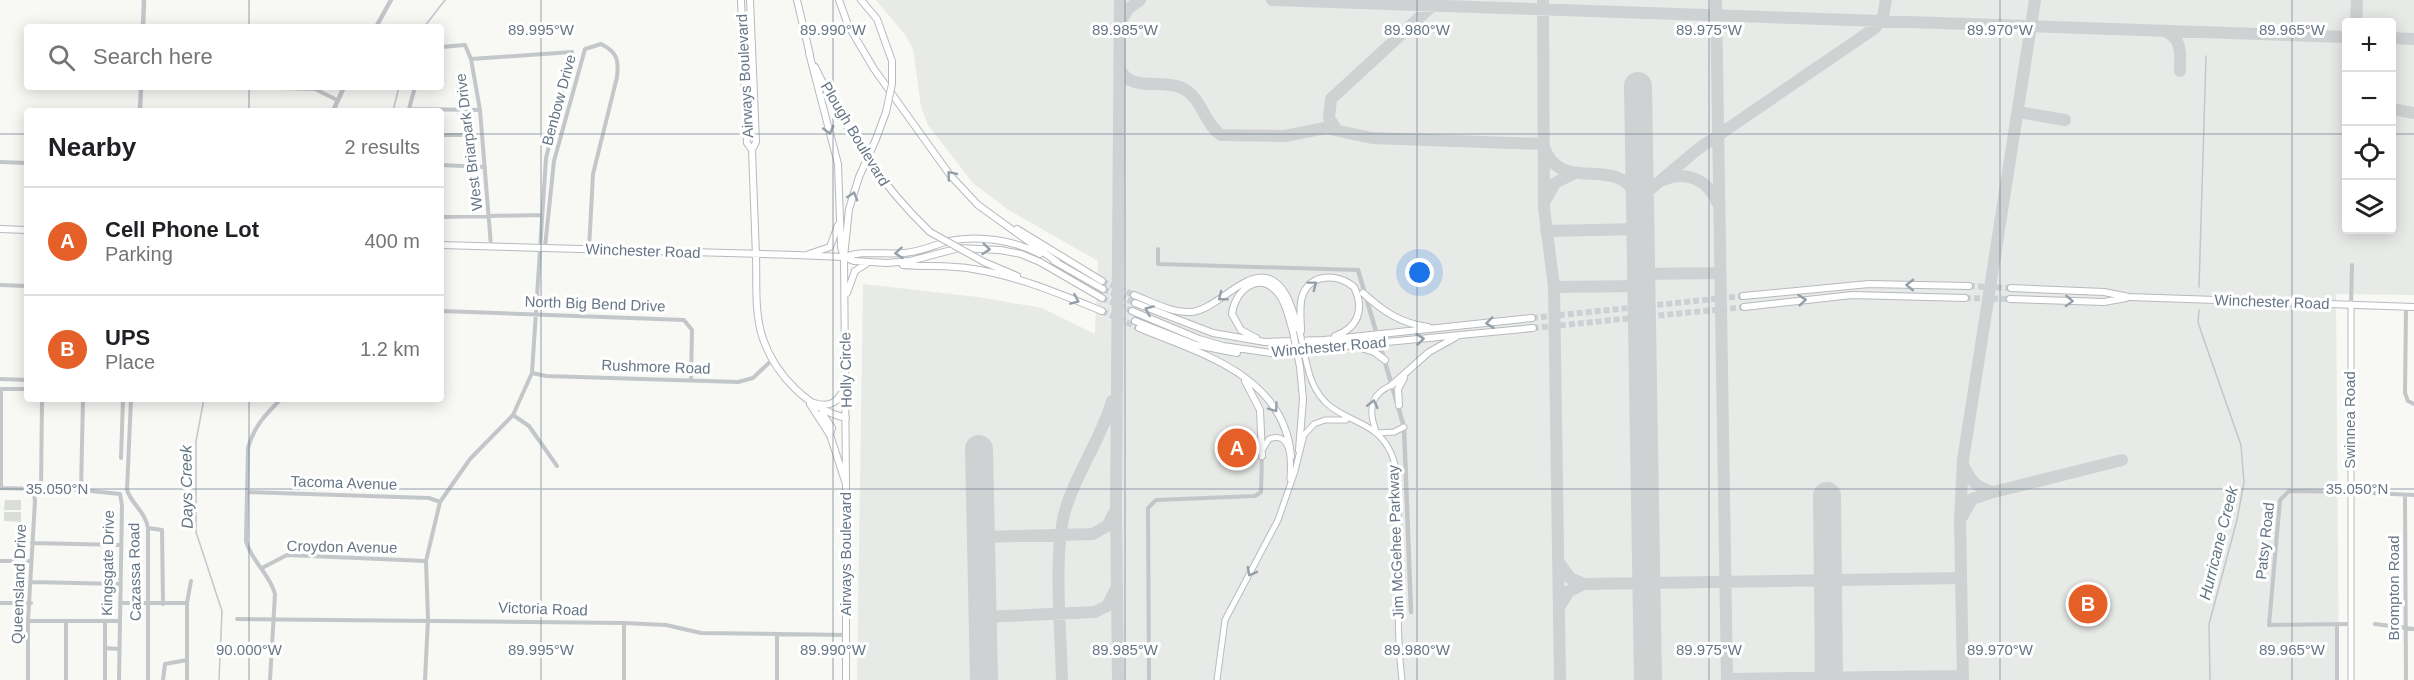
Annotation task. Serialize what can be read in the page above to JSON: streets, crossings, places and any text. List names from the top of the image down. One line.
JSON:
{"streets":{"main road":["Airways Boulevard","Plough Boulevard","Winchester Road","Holly Circle","Swinnea Road","Jim McGehee Parkway"],"street":["Benbow Drive","West Briarpark Drive","North Big Bend Drive","Rushmore Road","Tacoma Avenue","Patsy Road","Croydon Avenue","Kingsgate Drive","Cazassa Road","Queensland Drive","Brompton Road","Victoria Road"]},"crossings":[["Airways Boulevard","Winchester Road"],["Airways Boulevard","Rushmore Road"],["Airways Boulevard","Holly Circle"],["Airways Boulevard","Victoria Road"],["Benbow Drive","Winchester Road"],["West Briarpark Drive","Winchester Road"],["Winchester Road","Holly Circle"],["Winchester Road","Swinnea Road"],["North Big Bend Drive","Rushmore Road"],["Swinnea Road","Patsy Road"],["Kingsgate Drive","Queensland Drive"]],"water":["Days Creek","Hurricane Creek"],"page":{"map_buttons":["+","−"],"search":"Search here","heading":["Nearby","2 results"],"list":[{"mark":"A","name":"Cell Phone Lot","note":"Parking","value":"400 m"},{"mark":"B","name":"UPS","note":"Place","value":"1.2 km"}],"pins":["A","B"]},"coordinates":["89.995°W","89.990°W","89.985°W","89.980°W","89.975°W","89.970°W","89.965°W","35.050°N","90.000°W"]}
